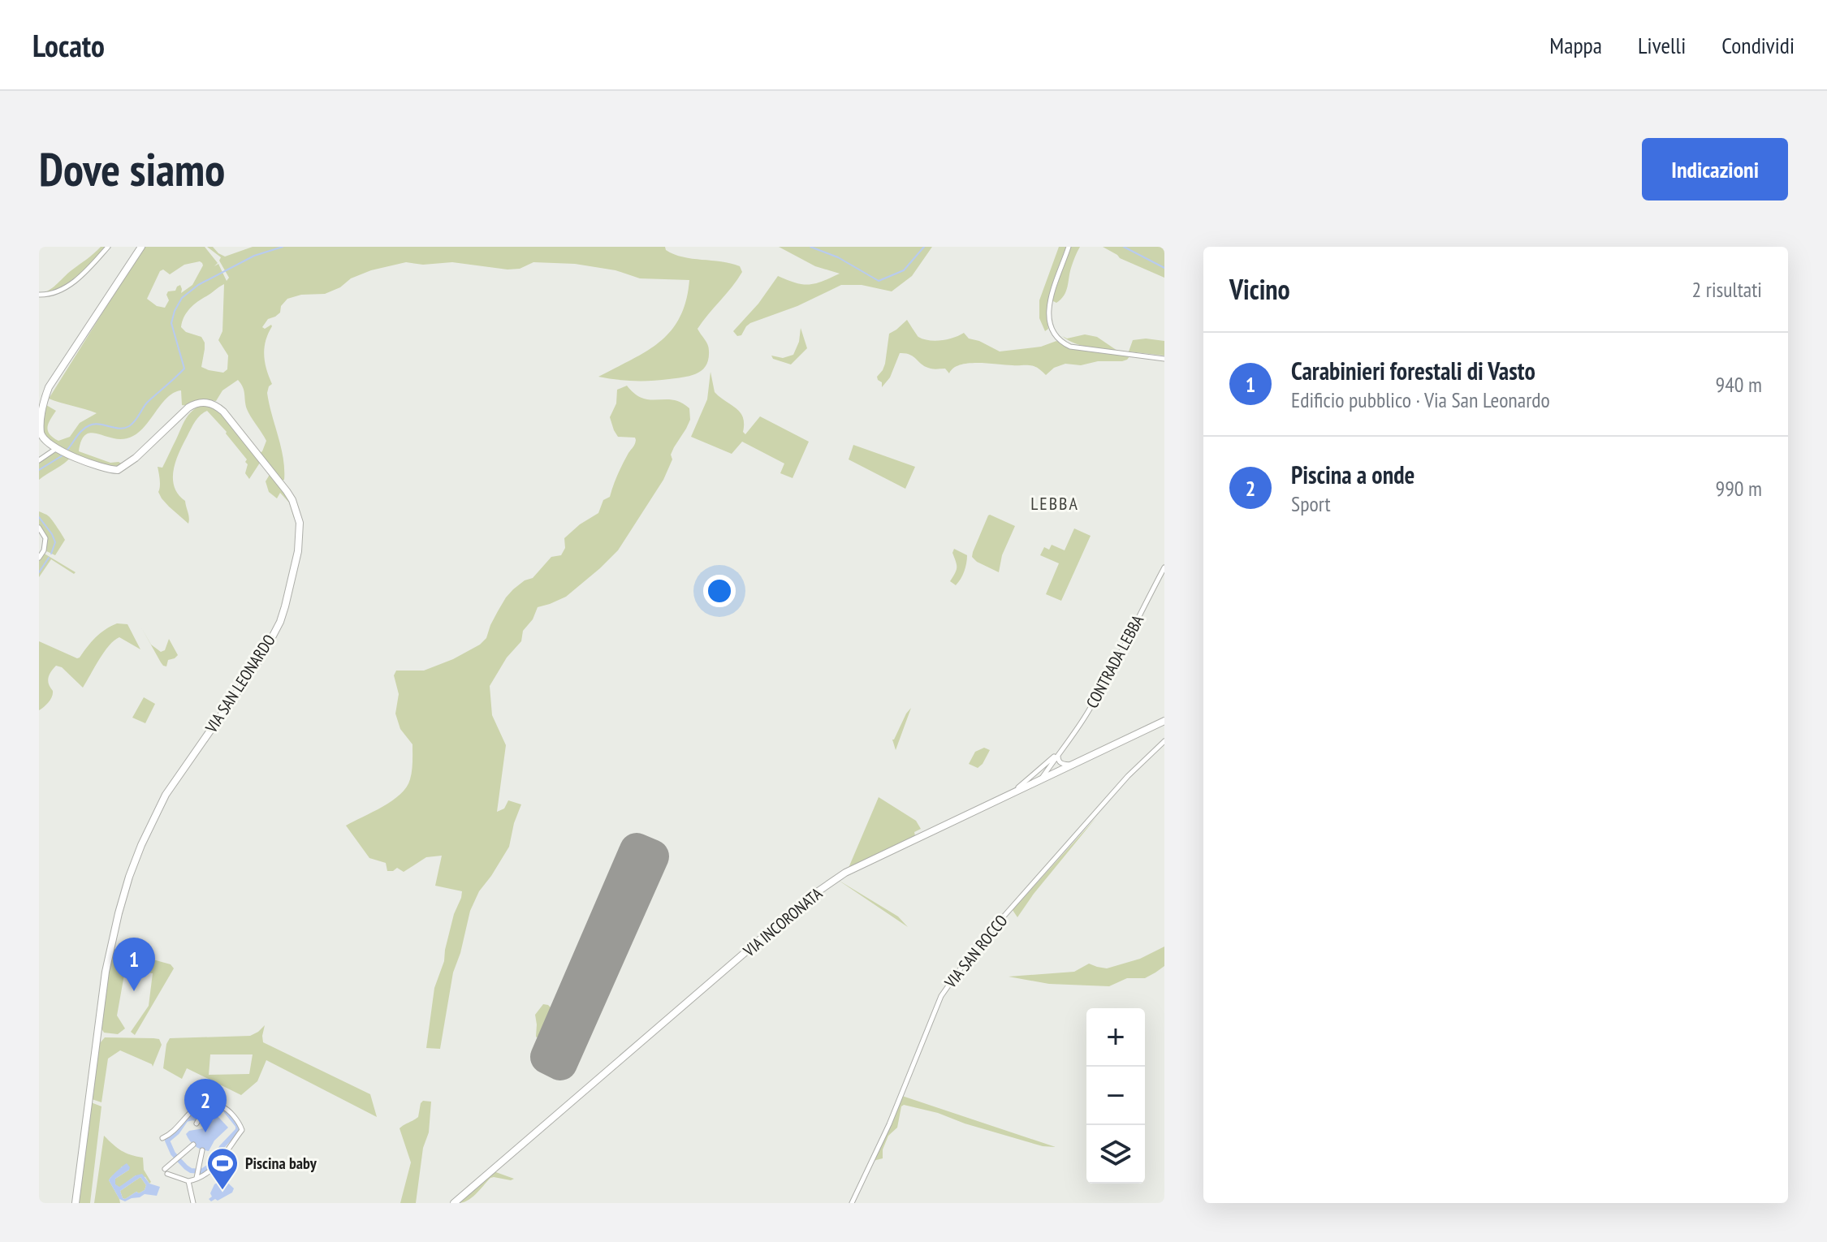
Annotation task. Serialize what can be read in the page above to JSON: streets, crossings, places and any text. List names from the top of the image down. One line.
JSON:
{"streets":{"street":["CONTRADA LEBBA","VIA SAN LEONARDO","VIA INCORONATA","VIA SAN ROCCO"]},"districts":["LEBBA"],"places":{"sports":["Piscina baby"]},"page":{"header":"Locato","nav":["Mappa","Livelli","Condividi"],"buttons":"Indicazioni","title":"Dove siamo","heading":["Vicino","2 risultati"],"list":[{"mark":"1","name":"Carabinieri forestali di Vasto","note":"Edificio pubblico · Via San Leonardo","value":"940 m"},{"mark":"2","name":"Piscina a onde","note":"Sport","value":"990 m"}],"pins":["1","2"],"map_buttons":["+","−"]}}
